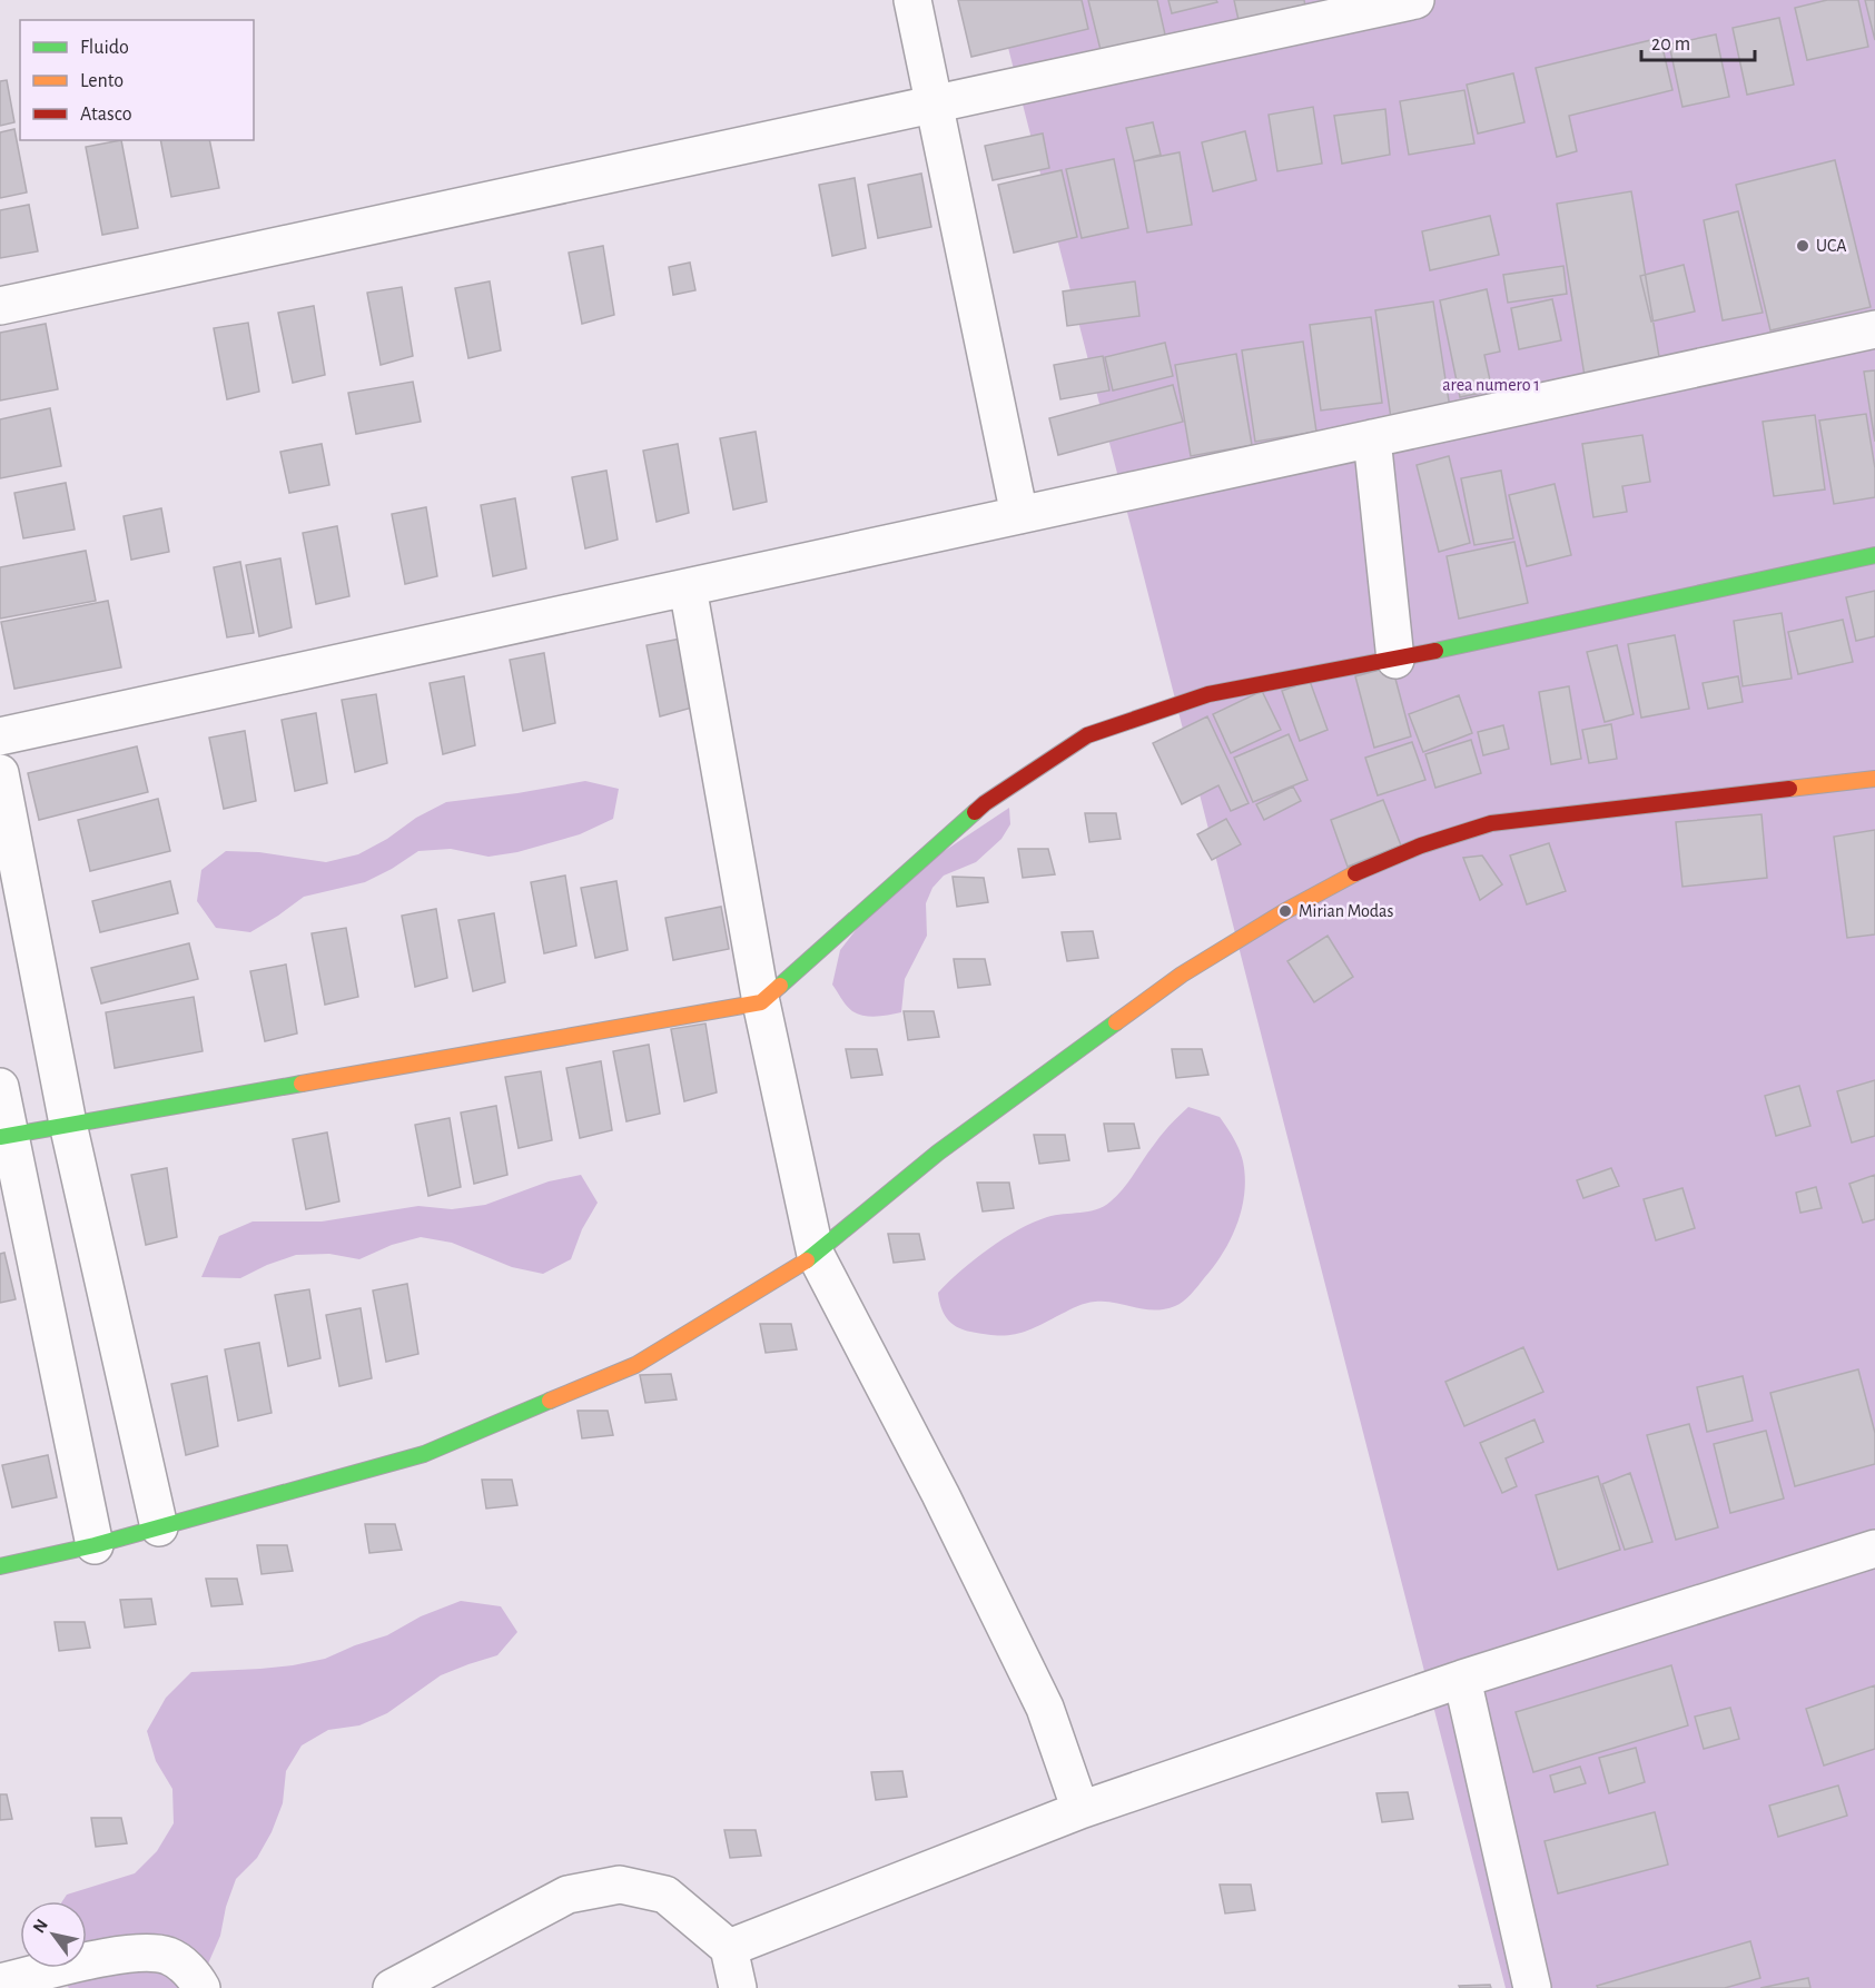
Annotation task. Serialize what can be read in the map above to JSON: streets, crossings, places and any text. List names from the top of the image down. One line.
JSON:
{"parks":["area numero 1"],"places":["UCA","Mirian Modas"],"legend":["Fluido","Lento","Atasco"],"scale_bar":"20 m","north":"top left"}
